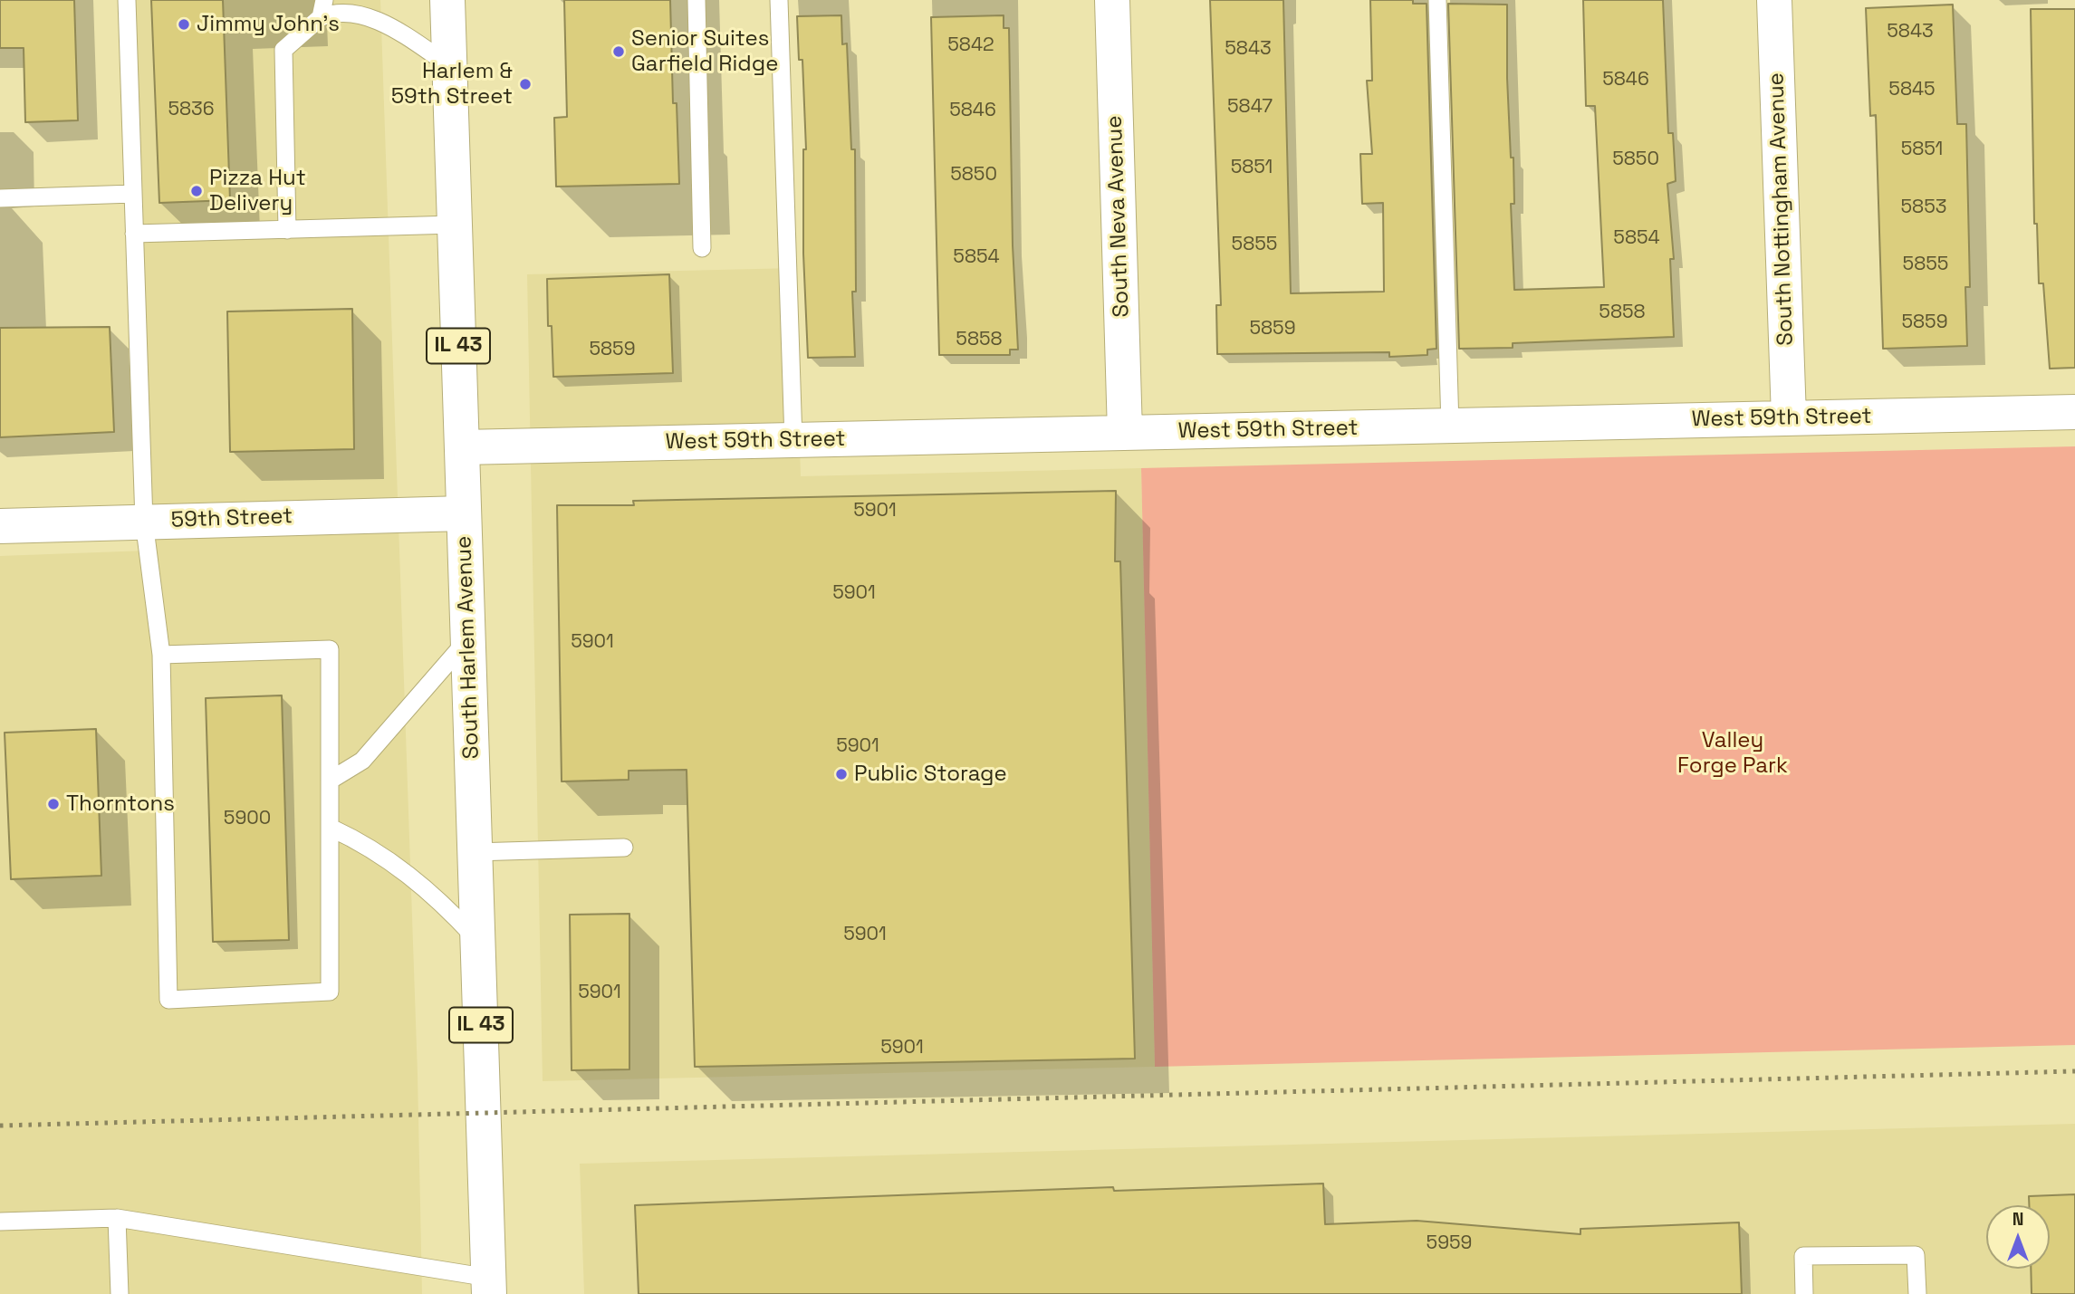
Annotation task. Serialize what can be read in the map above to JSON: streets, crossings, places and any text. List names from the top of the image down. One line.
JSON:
{"streets":{"street":["South Nottingham Avenue","South Neva Avenue","IL 43","West 59th Street","59th Street","South Harlem Avenue"]},"crossings":[["South Nottingham Avenue","West 59th Street"],["South Neva Avenue","West 59th Street"],["West 59th Street","South Harlem Avenue"],["59th Street","South Harlem Avenue"]],"parks":["Valley Forge Park"],"places":["Jimmy John's","Senior Suites Garfield Ridge","Harlem & 59th Street","Pizza Hut Delivery","Public Storage","Thorntons"],"house_numbers":["5843","5842","5843","5846","5845","5847","5836","5846","5851","5850","5851","5850","5853","5854","5855","5854","5855","5858","5859","5859","5858","5859","5901","5901","5901","5901","5900","5901","5901","5901","5959"],"north":"top"}
